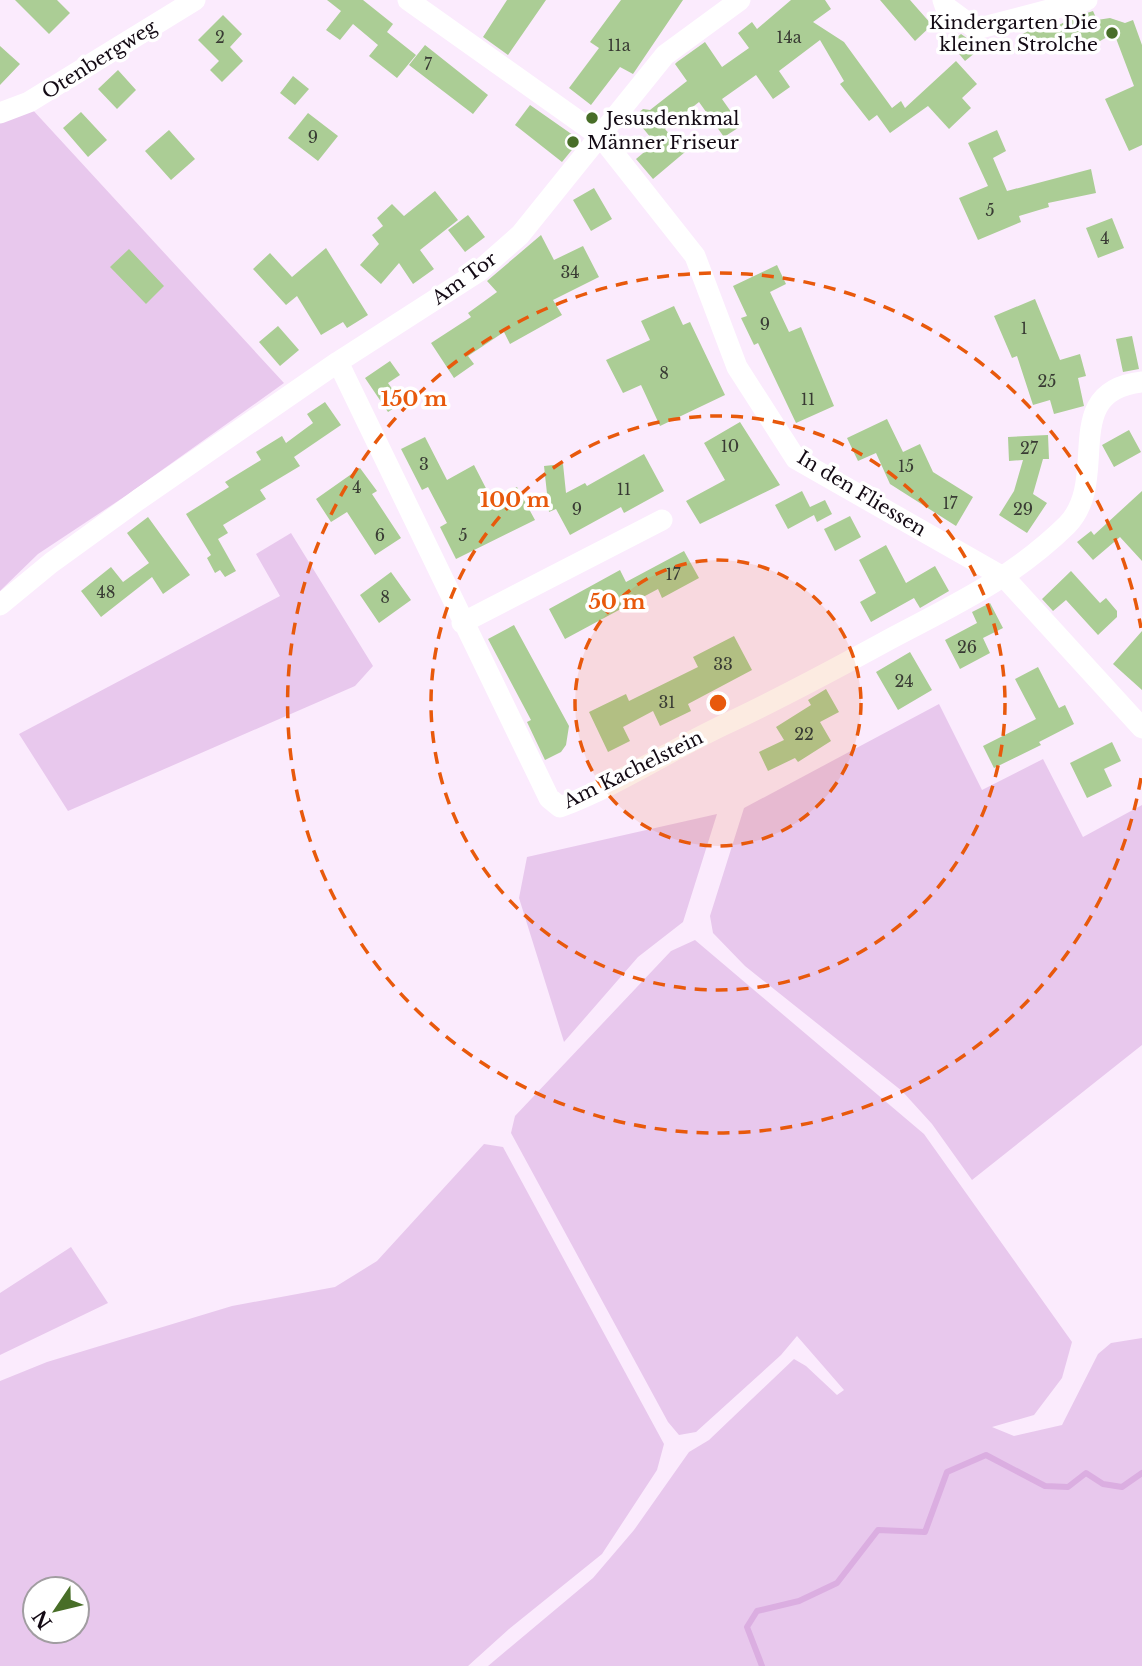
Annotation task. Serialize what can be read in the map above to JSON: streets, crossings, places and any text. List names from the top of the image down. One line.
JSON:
{"streets":{"street":["Otenbergweg","Am Tor","In den Fliessen","Am Kachelstein"]},"crossings":[["Am Tor","In den Fliessen"],["Am Tor","Am Kachelstein"],["In den Fliessen","Am Kachelstein"]],"places":["Kindergarten Die kleinen Strolche","Jesusdenkmal","Männer Friseur"],"house_numbers":["2","14a","11a","7","9","5","4","34","9","1","8","25","11","10","27","3","15","4","11","17","9","29","6","5","17","48","8","26","33","24","31","22"],"north":"bottom left","rings":["150 m","100 m","50 m"]}
